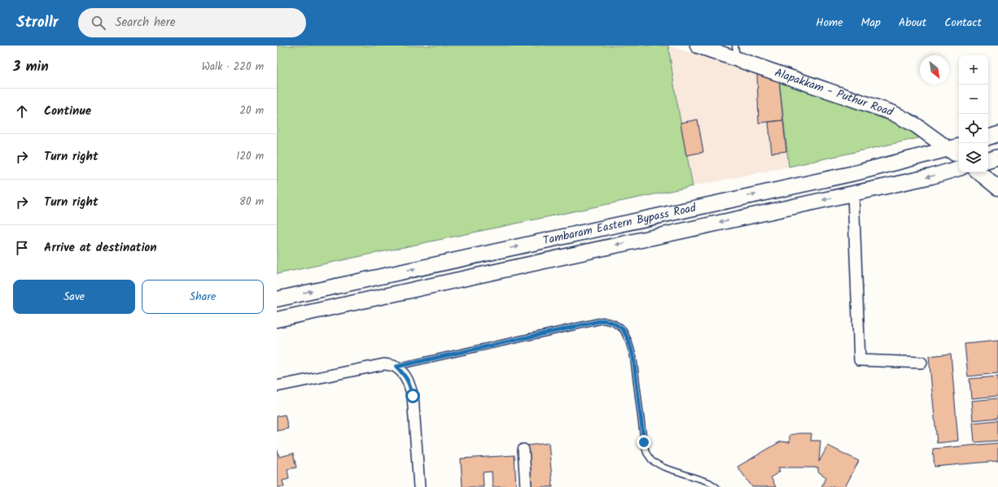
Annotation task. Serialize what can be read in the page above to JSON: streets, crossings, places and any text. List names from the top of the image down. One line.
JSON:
{"streets":{"main road":["Alapakkam - Puthur Road","Tambaram Eastern Bypass Road"]},"crossings":[["Alapakkam - Puthur Road","Tambaram Eastern Bypass Road"]],"north":"bottom right","page":{"header":"Strollr","search":"Search here","nav":["Home","Map","About","Contact"],"heading":["3 min","Walk · 220 m"],"map_buttons":["+","−"],"list":[["Continue","20 m"],["Turn right","120 m"],["Turn right","80 m"],"Arrive at destination"],"buttons":["Save","Share"]}}
